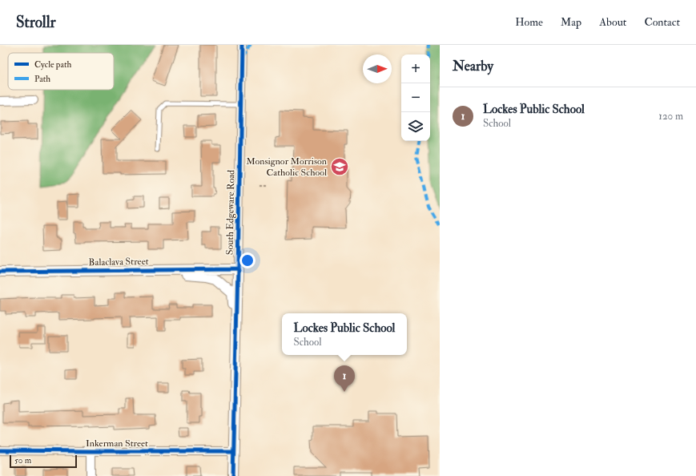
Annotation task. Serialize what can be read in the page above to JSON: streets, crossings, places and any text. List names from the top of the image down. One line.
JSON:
{"streets":{"street":["South Edgeware Road","Balaclava Street","Inkerman Street"]},"crossings":[["South Edgeware Road","Balaclava Street"],["South Edgeware Road","Inkerman Street"]],"places":{"school or university":["Monsignor Morrison Catholic School"]},"legend":["Cycle path","Path"],"scale_bar":"50 m","north":"right","page":{"header":"Strollr","nav":["Home","Map","About","Contact"],"heading":"Nearby","map_buttons":["+","−"],"list":[{"mark":"1","name":"Lockes Public School","note":"School","value":"120 m"}],"popup":["Lockes Public School","School"],"pins":"1","scale":"50 m"}}
